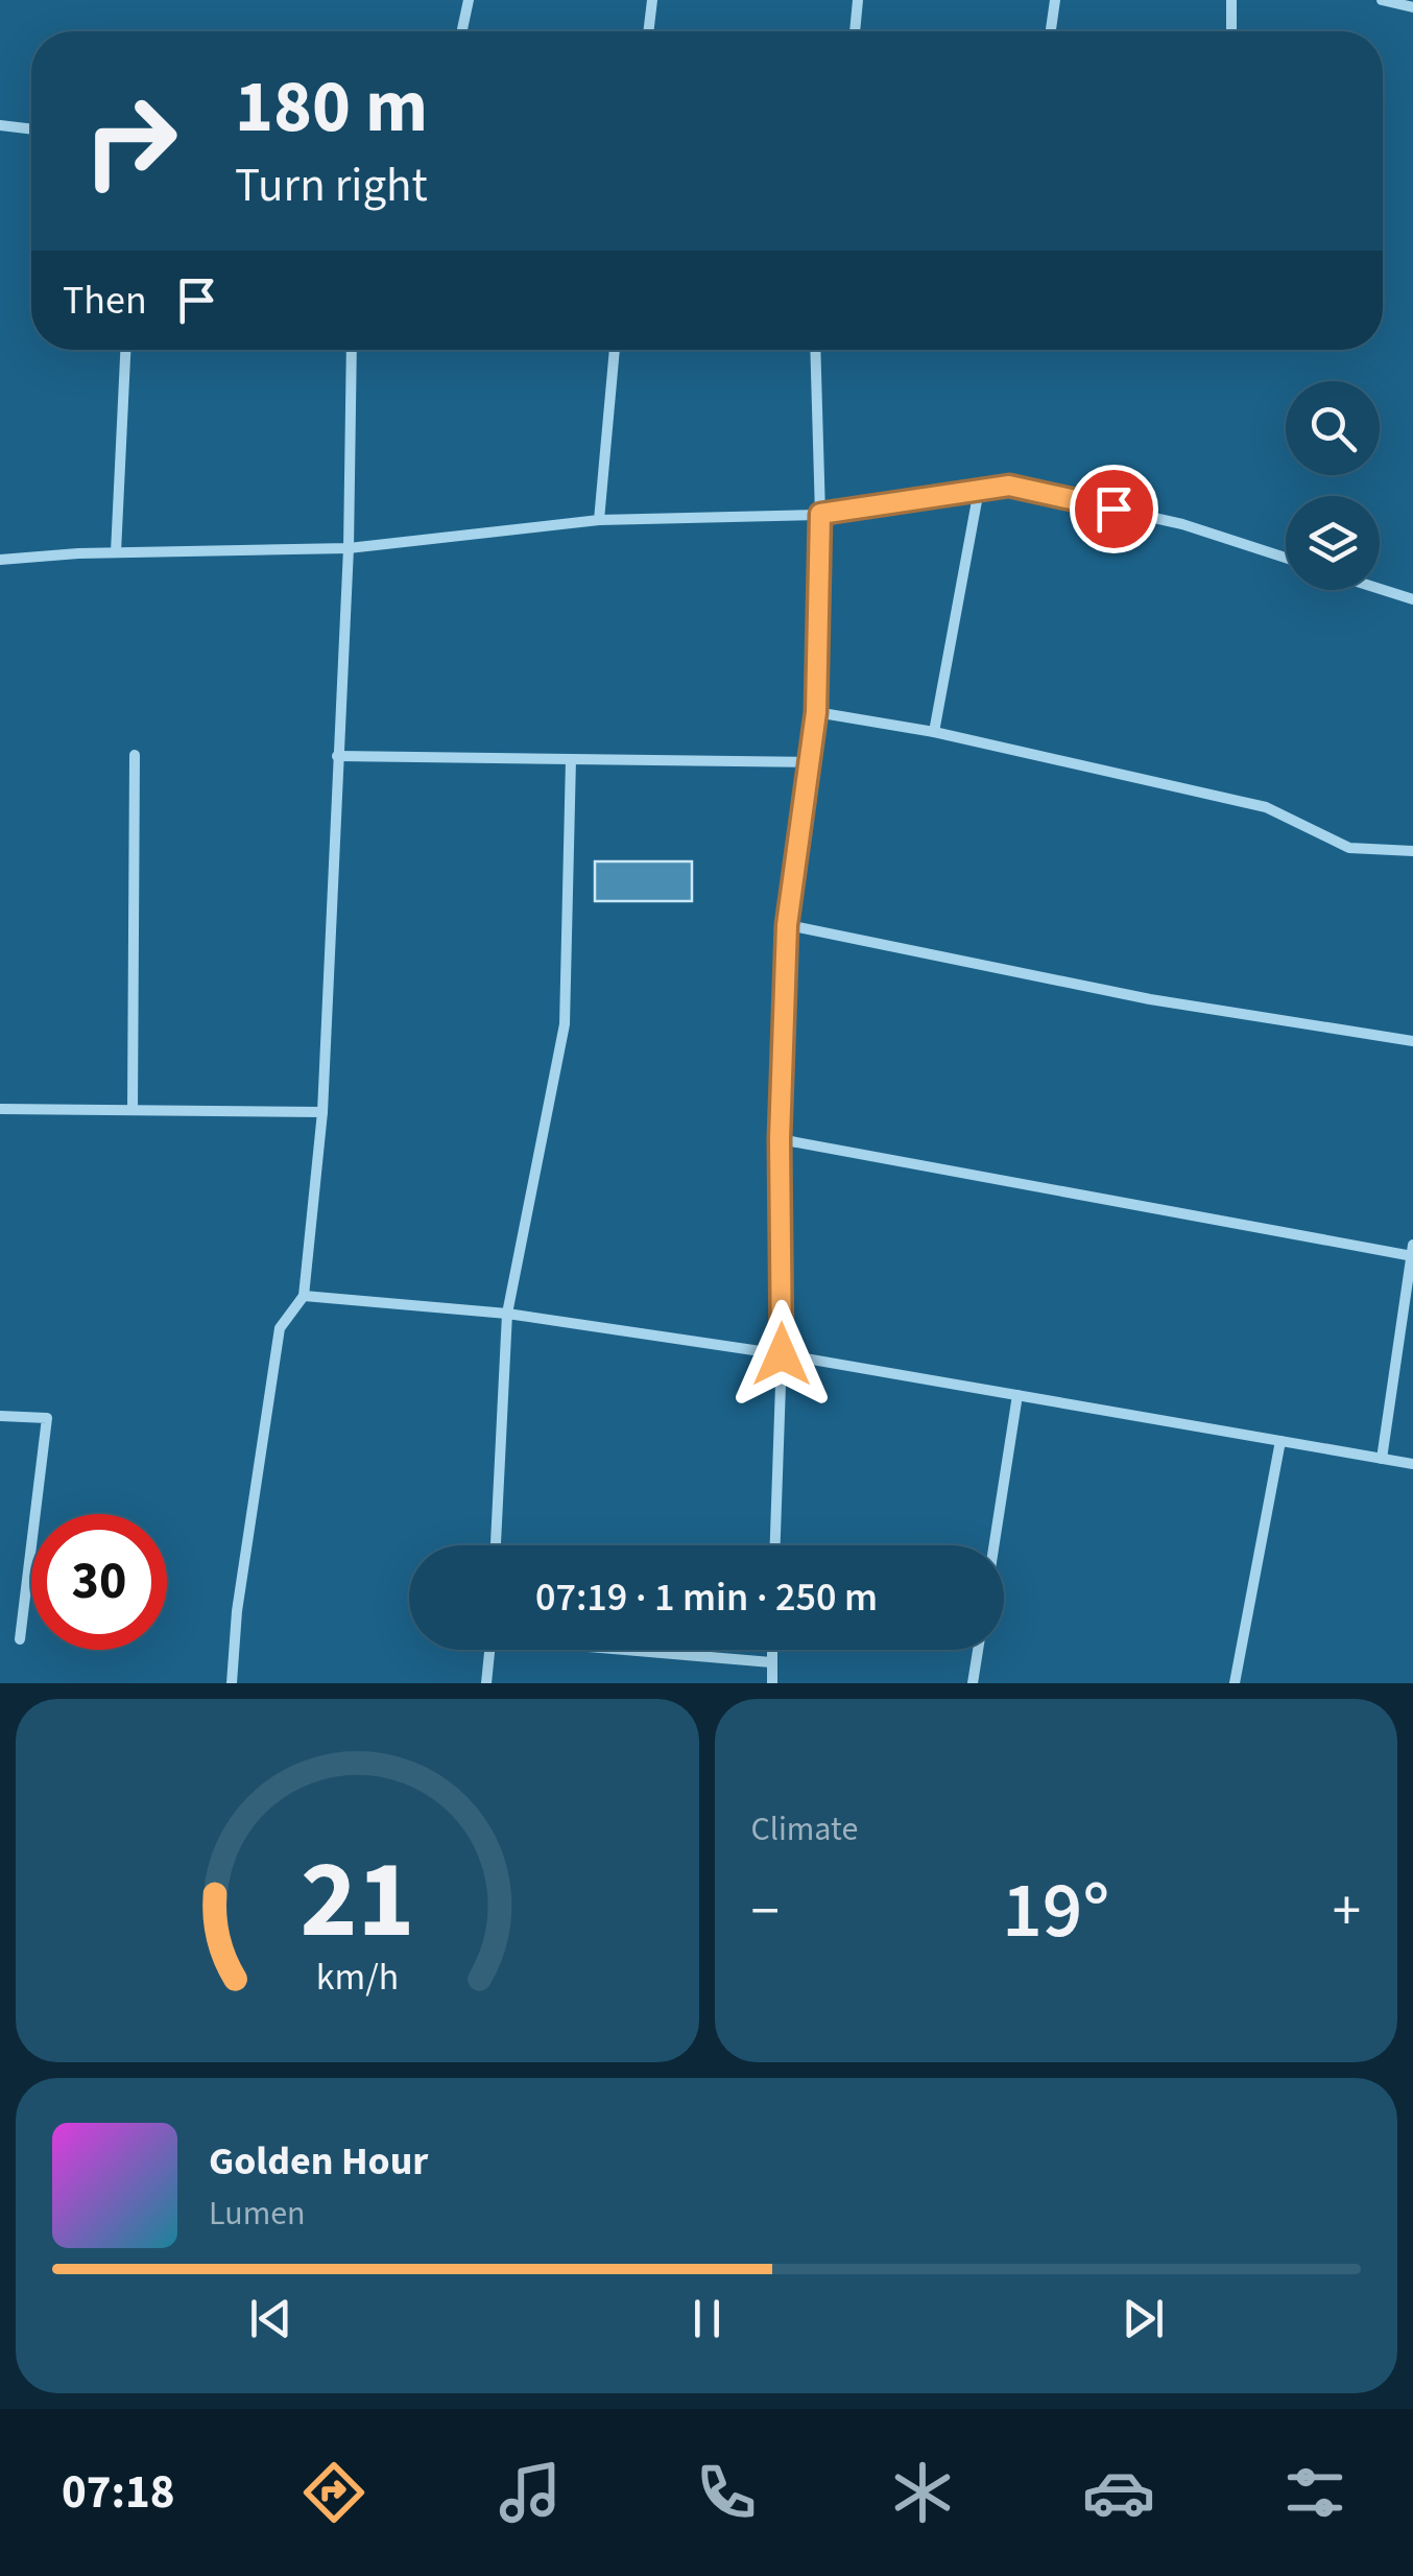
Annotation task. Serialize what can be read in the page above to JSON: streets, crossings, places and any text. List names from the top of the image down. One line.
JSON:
{"page":{"turn":["180 m","Turn right"],"then":"Then","limit":"30","trip":"07:19 · 1 min · 250 m","tile":"Climate","heat":["−","19°","+"],"song":["Golden Hour","Lumen"],"tabs":"07:18","gauge":["21","km/h"]}}
